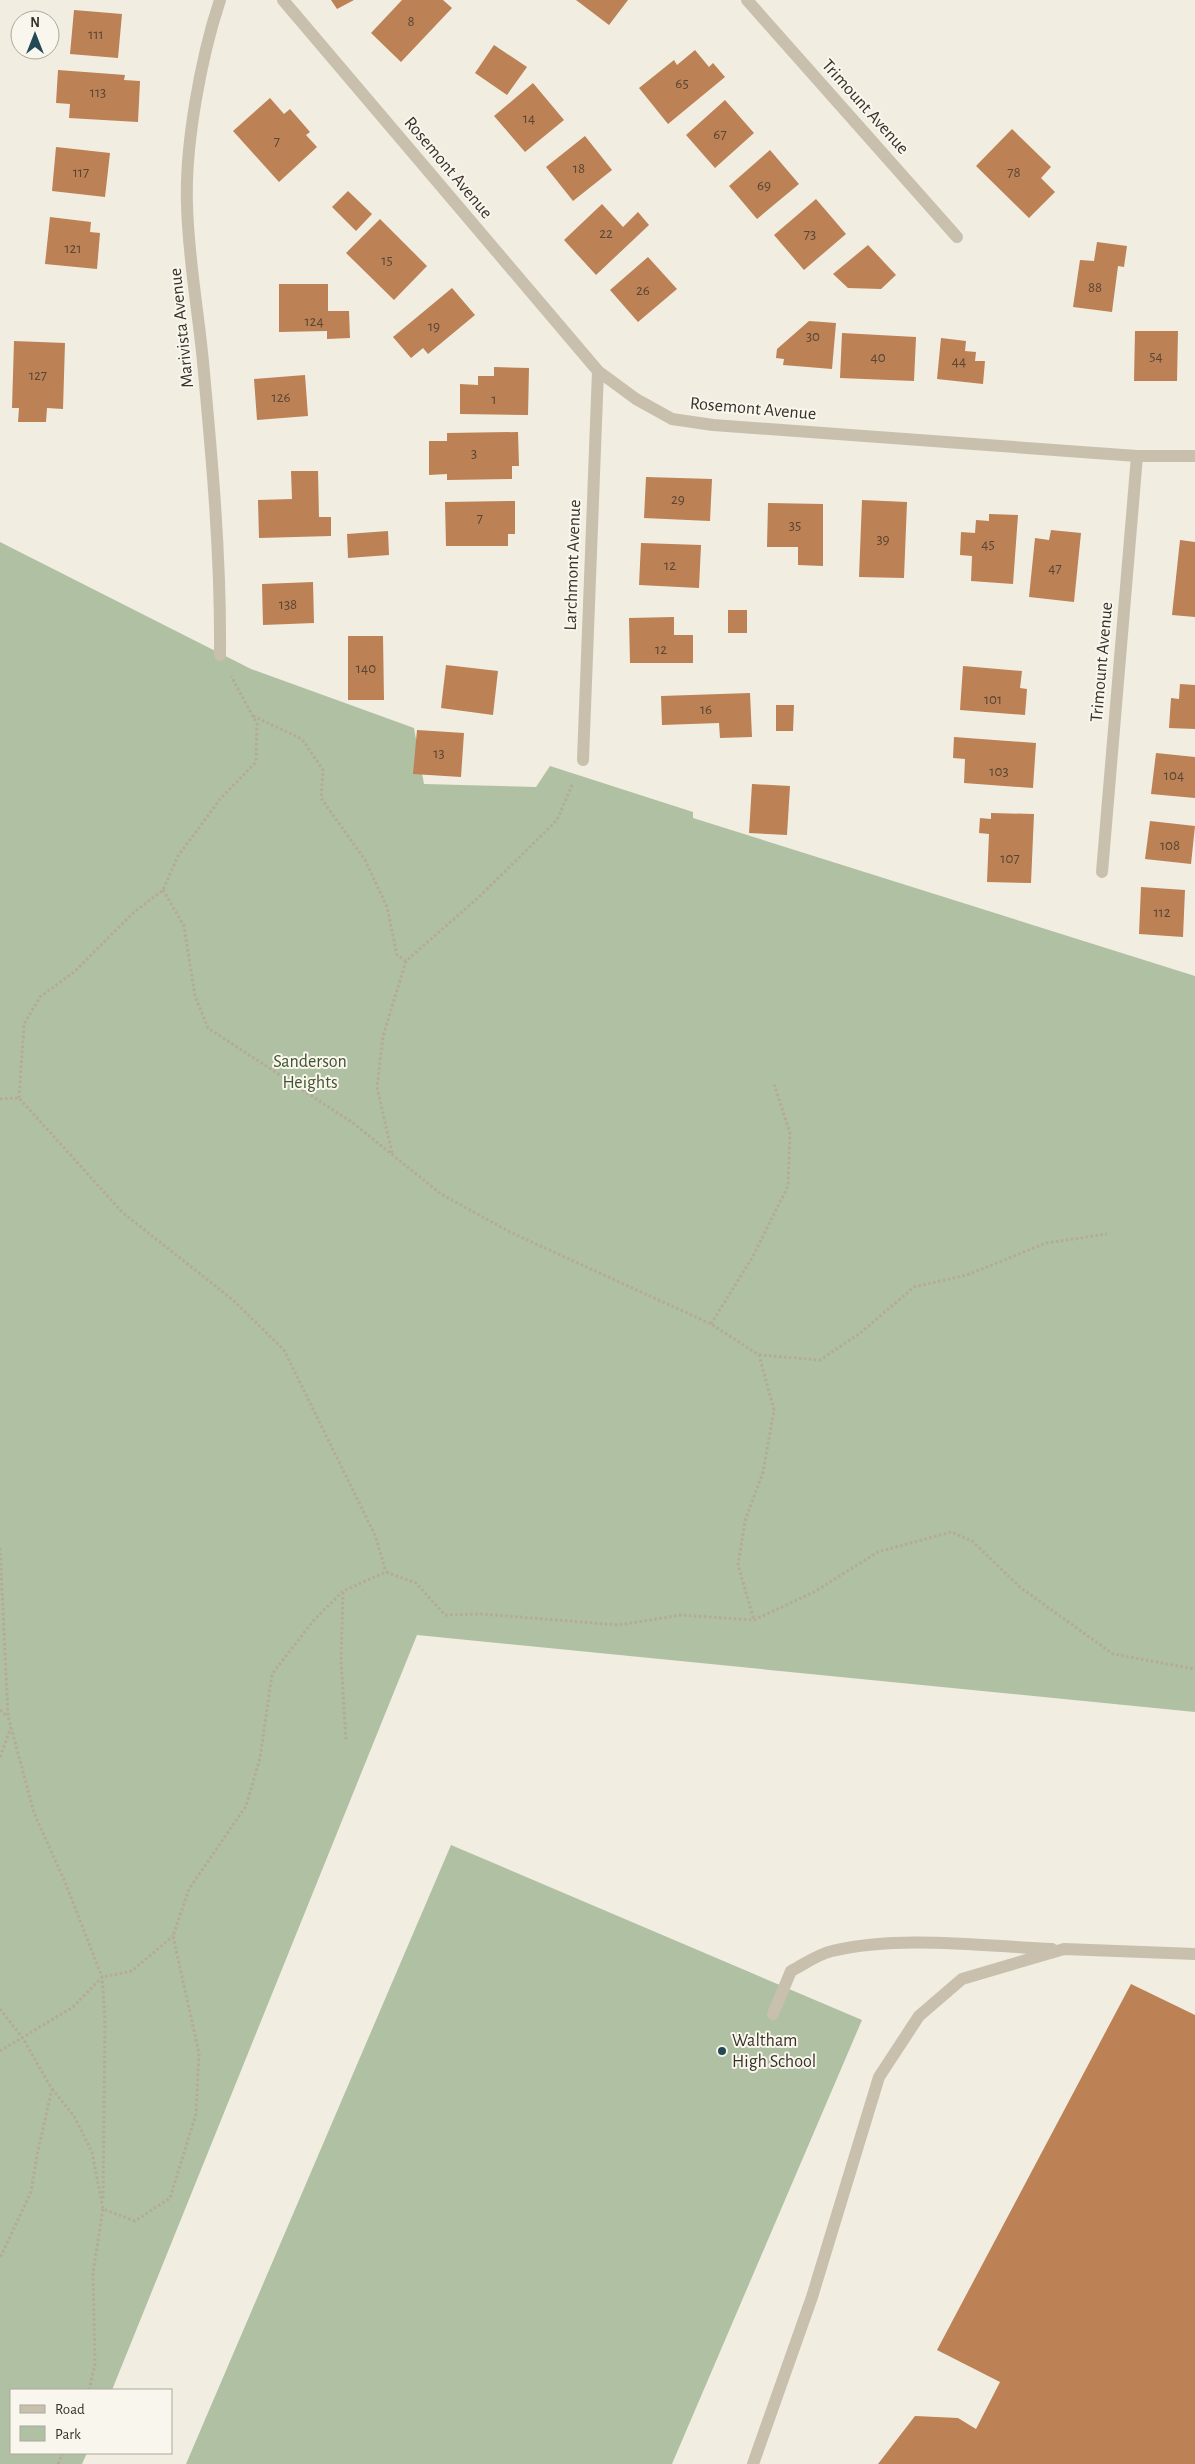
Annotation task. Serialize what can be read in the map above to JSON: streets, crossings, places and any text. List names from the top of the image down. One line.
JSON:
{"streets":{"street":["Trimount Avenue","Rosemont Avenue","Marivista Avenue","Larchmont Avenue"]},"crossings":[["Trimount Avenue","Rosemont Avenue"],["Rosemont Avenue","Larchmont Avenue"]],"parks":["Sanderson Heights"],"places":["Waltham High School"],"house_numbers":["8","111","65","113","14","67","7","18","117","78","69","22","73","121","15","88","26","124","19","30","54","40","44","127","126","1","3","29","7","35","39","45","12","47","138","12","140","101","16","13","103","104","108","107","112"],"legend":["Road","Park"],"north":"top"}
